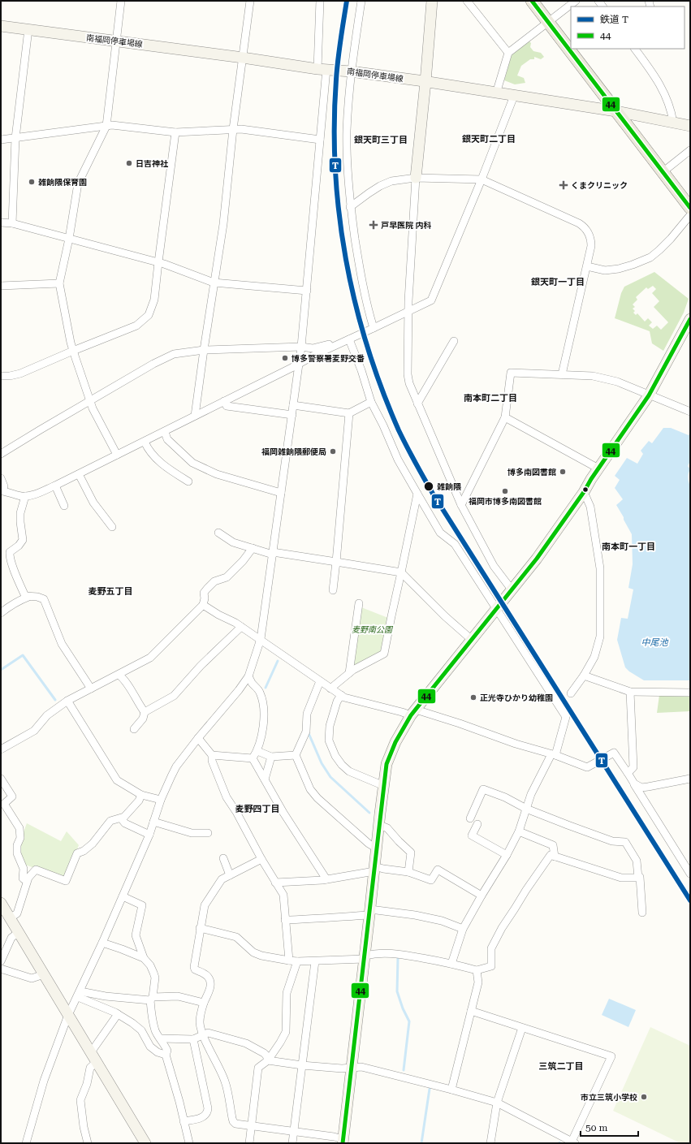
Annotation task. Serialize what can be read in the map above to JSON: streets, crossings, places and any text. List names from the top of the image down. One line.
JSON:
{"streets":{"street":["南福岡停車場線"]},"districts":["銀天町二丁目","銀天町三丁目","銀天町一丁目","南本町二丁目","南本町一丁目","麦野五丁目","麦野四丁目","三筑二丁目"],"water":["中尾池"],"parks":["麦野南公園"],"places":{"other":["日吉神社","雑餉隈保育園","博多警察署麦野交番","福岡雑餉隈郵便局","博多南図書館","雑餉隈","福岡市博多南図書館","正光寺ひかり幼稚園","市立三筑小学校"],"health":["くまクリニック","戸早医院 内科"]},"lines":["rail line T","transit line 44"],"legend":["鉄道 T","44"],"scale_bar":"50 m"}
